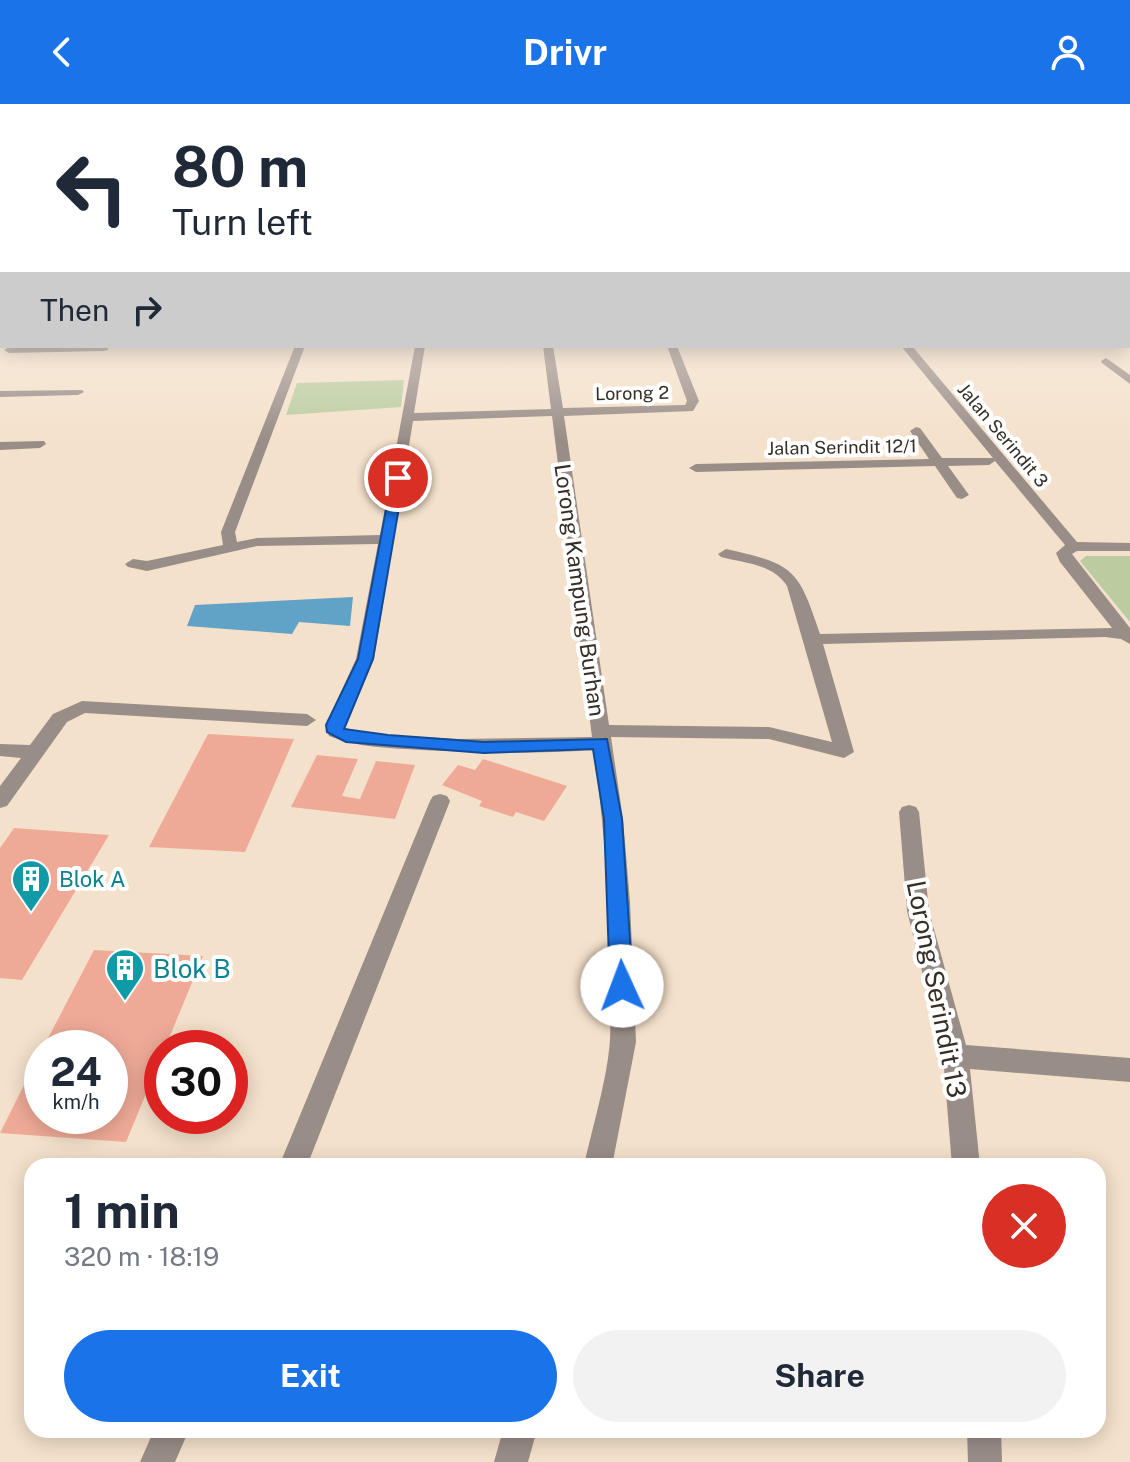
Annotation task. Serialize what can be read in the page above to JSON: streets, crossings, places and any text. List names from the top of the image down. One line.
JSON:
{"streets":{"street":["Lorong 2","Jalan Serindit 3","Jalan Serindit 12/1","Lorong Kampung Burhan","Lorong Serindit 13"]},"crossings":[["Lorong 2","Lorong Kampung Burhan"]],"places":{"building":["Blok A","Blok B"]},"page":{"header":"Drivr","turn":["80 m","Turn left"],"then":"Then","speed":"24 km/h","limit":"30","heading":["1 min","320 m · 18:19"],"buttons":["Exit","Share"]}}
